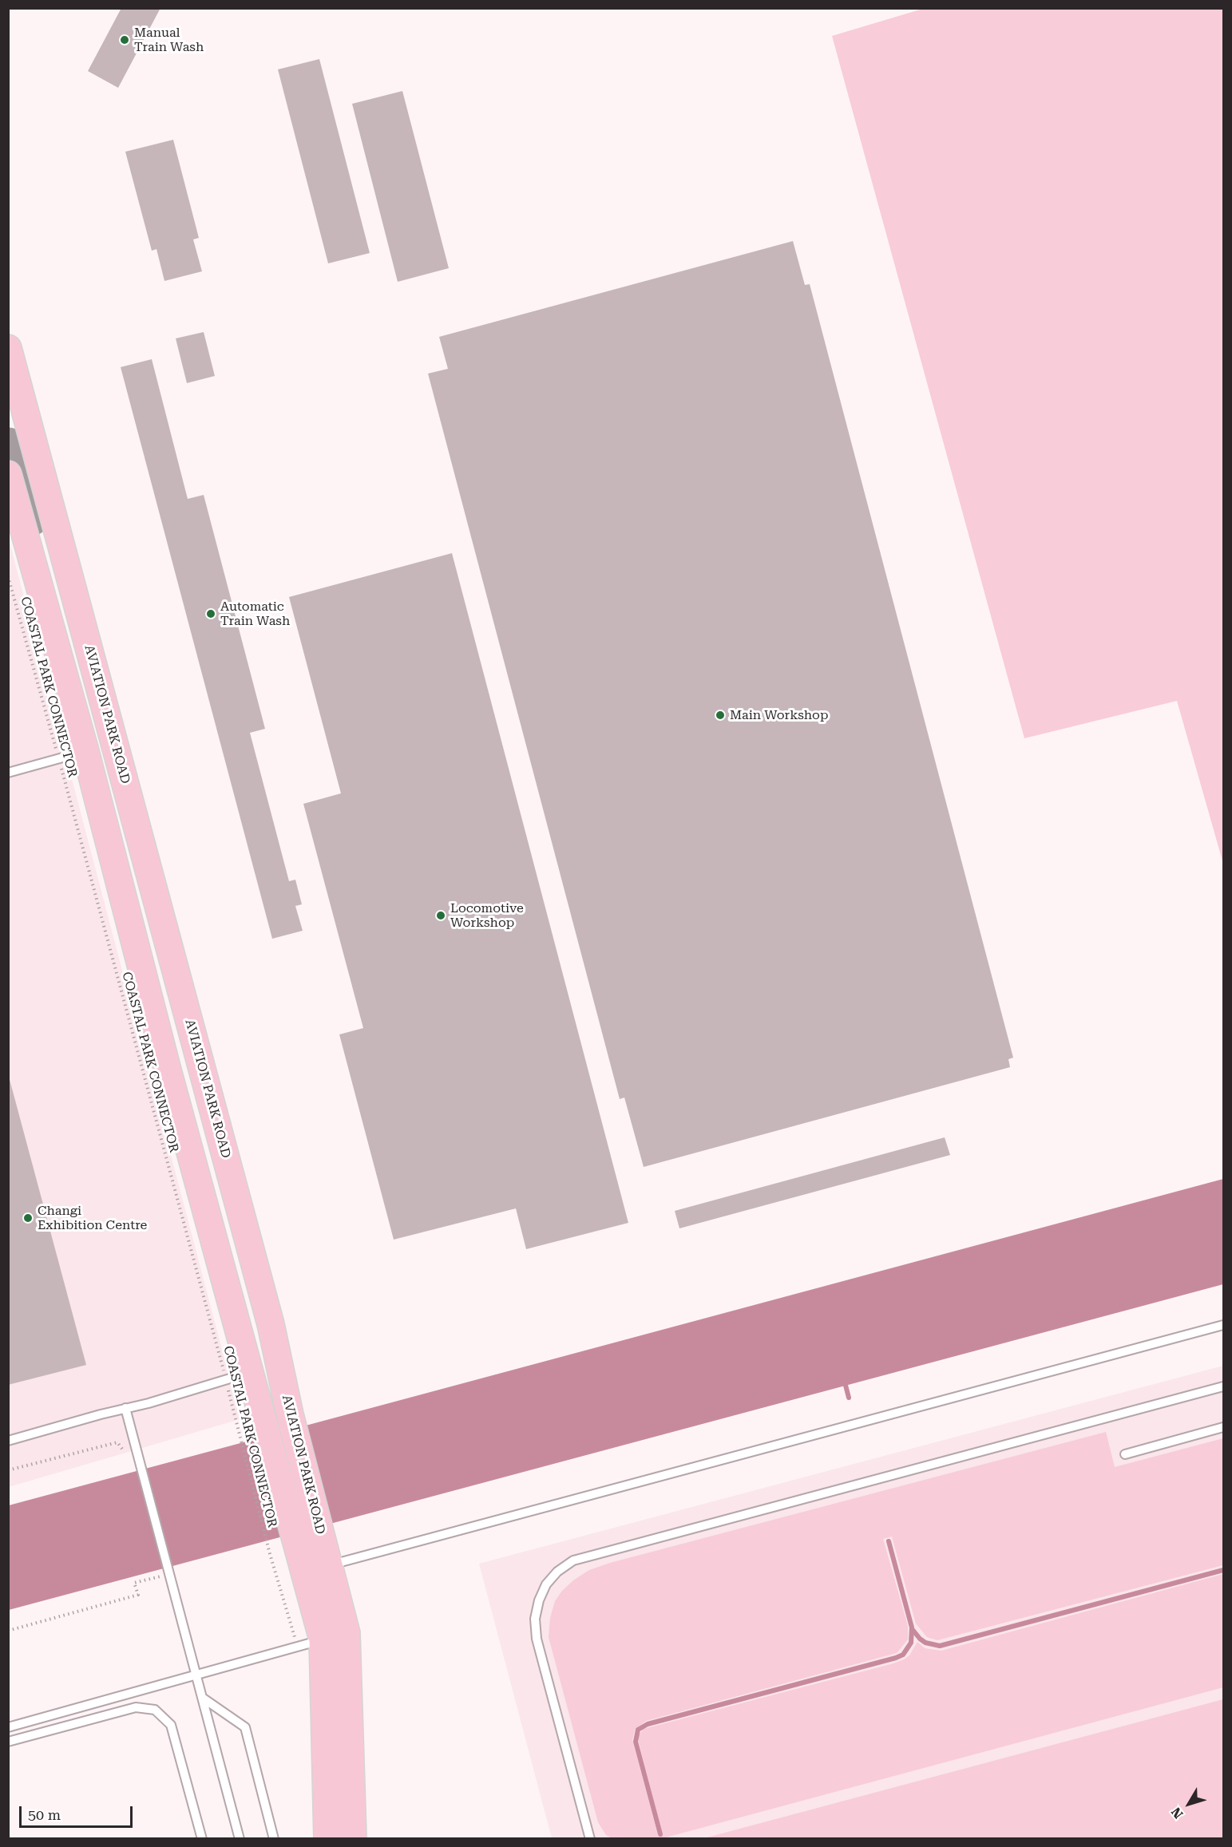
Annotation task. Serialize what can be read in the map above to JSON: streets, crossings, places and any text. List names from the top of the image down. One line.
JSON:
{"streets":{"main road":["AVIATION PARK ROAD"],"path":["COASTAL PARK CONNECTOR"]},"places":["Manual Train Wash","Automatic Train Wash","Main Workshop","Locomotive Workshop","Changi Exhibition Centre"],"scale_bar":"50 m","north":"bottom left"}
